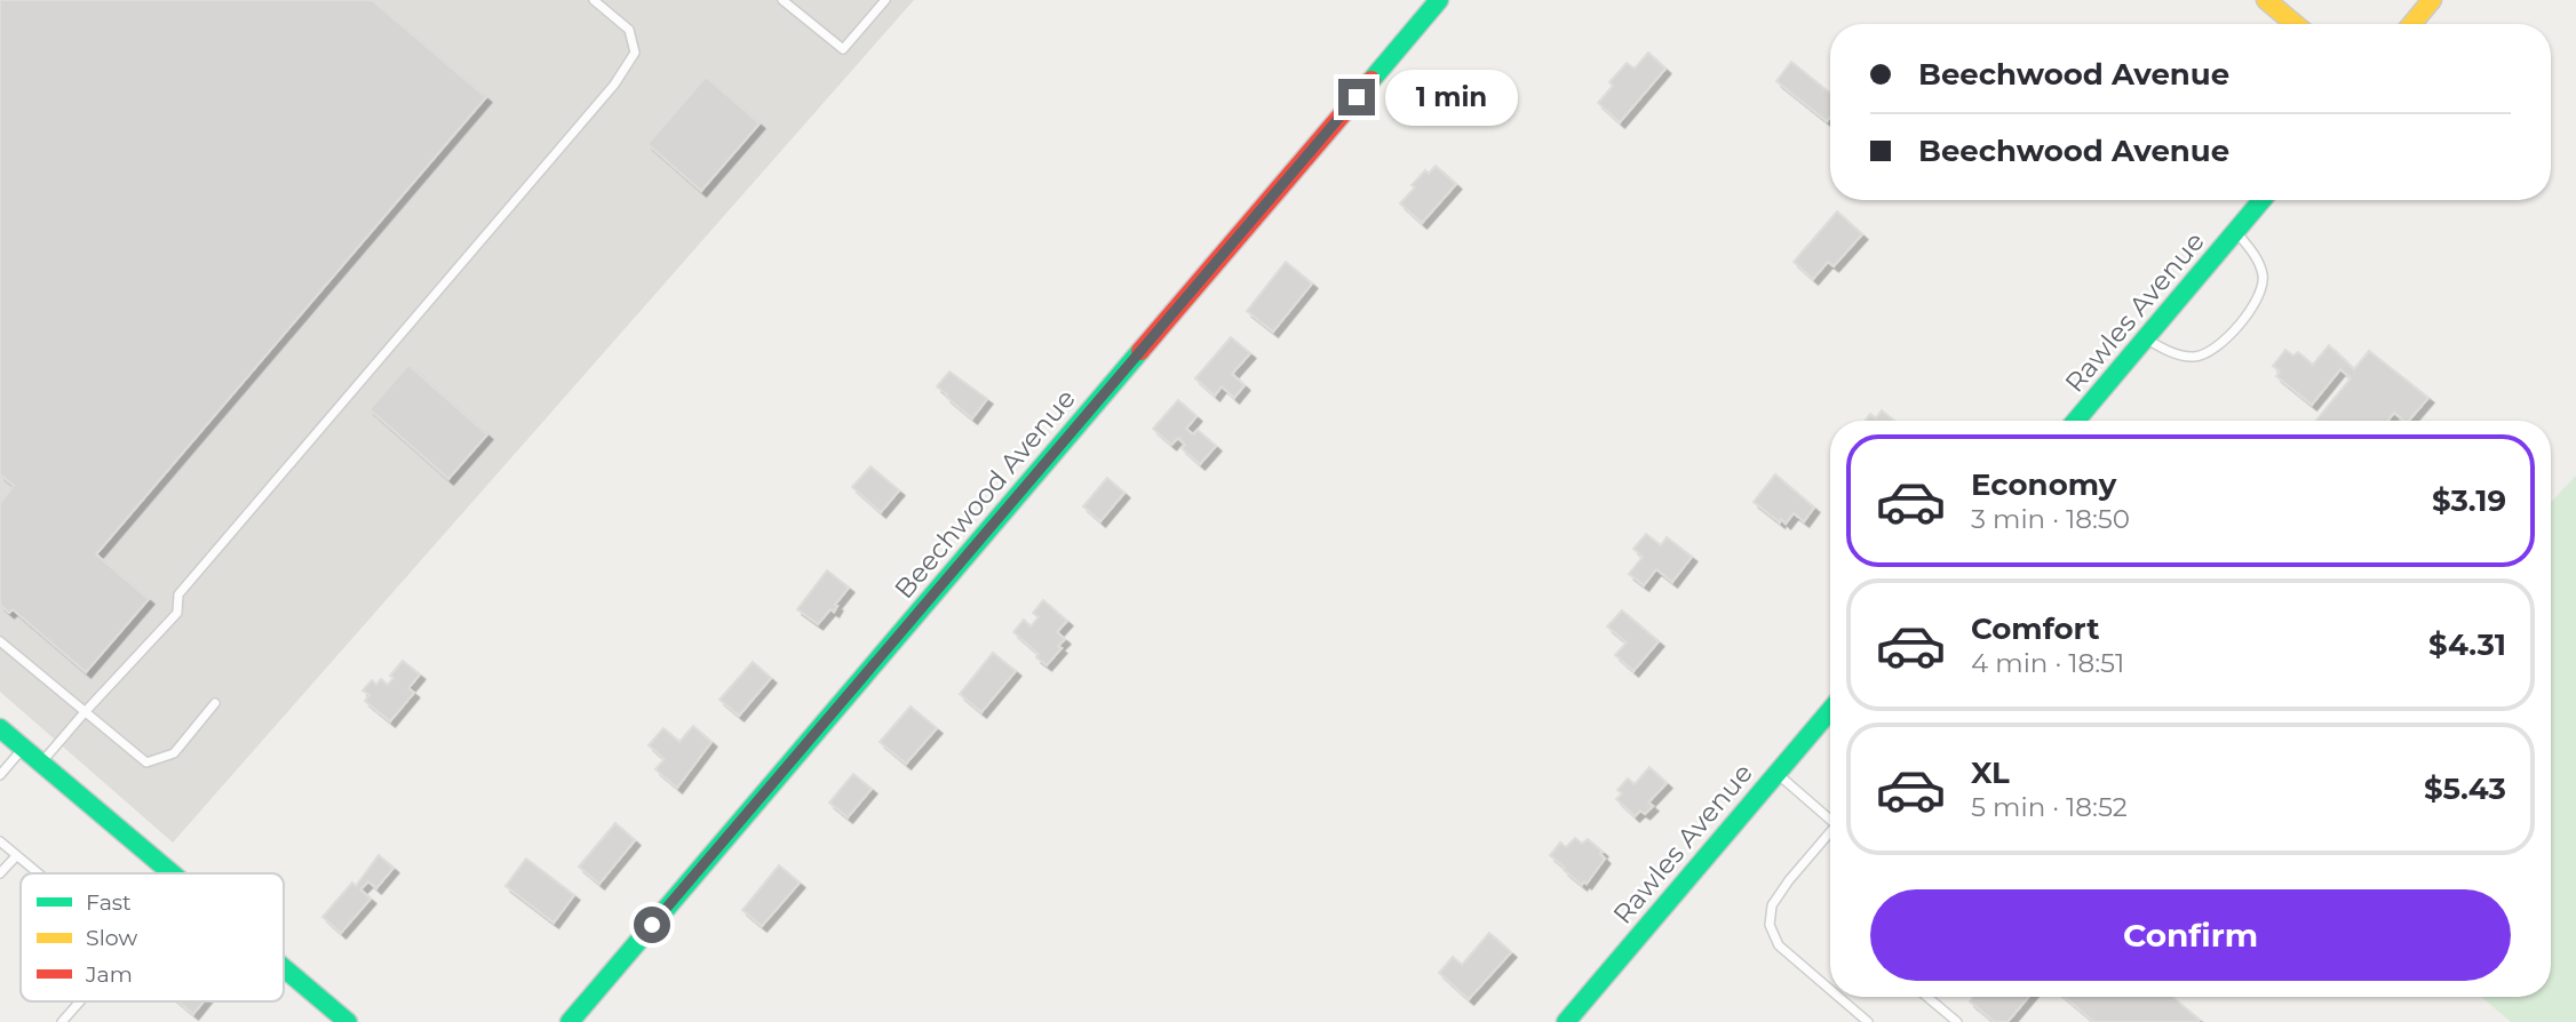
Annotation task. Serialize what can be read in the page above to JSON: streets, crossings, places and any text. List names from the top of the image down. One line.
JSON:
{"streets":{"street":["Rawles Avenue","Beechwood Avenue"]},"legend":["Fast","Slow","Jam"],"page":{"banner":["Beechwood Avenue","Beechwood Avenue"],"bubble":"1 min","list":[{"name":"Economy","note":"3 min · 18:50","value":"$3.19"},{"name":"Comfort","note":"4 min · 18:51","value":"$4.31"},{"name":"XL","note":"5 min · 18:52","value":"$5.43"}],"buttons":"Confirm"}}
